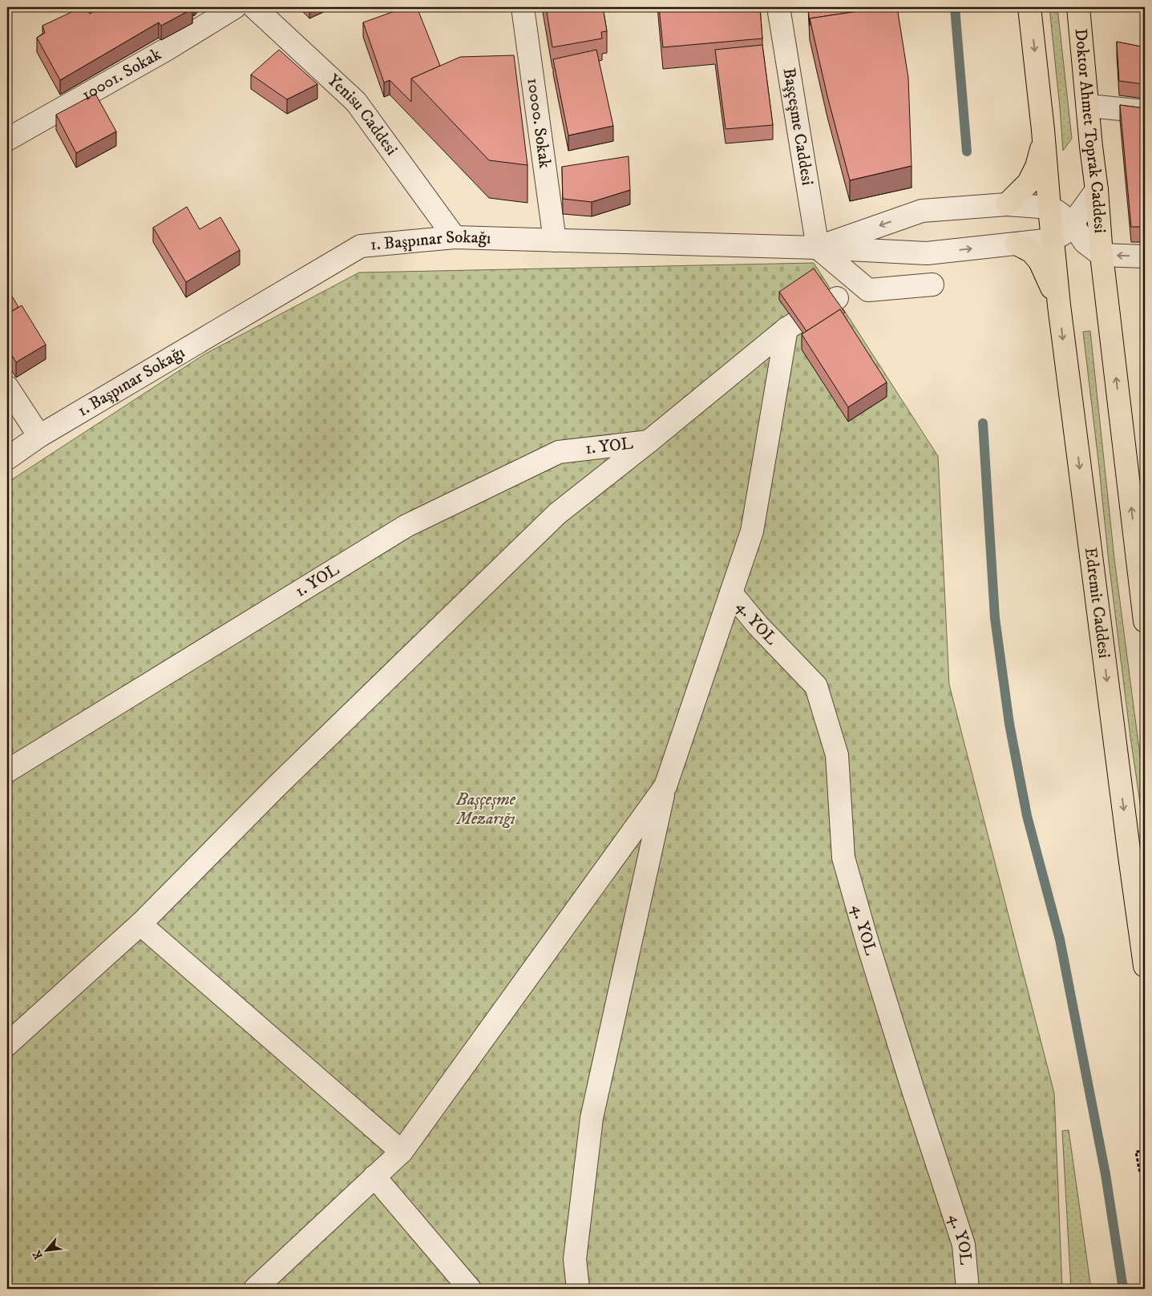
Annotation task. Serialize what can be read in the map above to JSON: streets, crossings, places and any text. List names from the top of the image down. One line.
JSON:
{"streets":{"highway":["Doktor Ahmet Toprak Caddesi","Edremit Caddesi"],"street":["10001. Sokak","Yenisu Caddesi","10000. Sokak","Başçeşme Caddesi","1. Başpınar Sokağı","1. YOL","4. YOL"]},"crossings":[["Yenisu Caddesi","1. Başpınar Sokağı"],["10000. Sokak","1. Başpınar Sokağı"],["Başçeşme Caddesi","1. Başpınar Sokağı"],["1. Başpınar Sokağı","Edremit Caddesi"]],"parks":["Başçeşme Mezarığı"],"north":"bottom left"}
